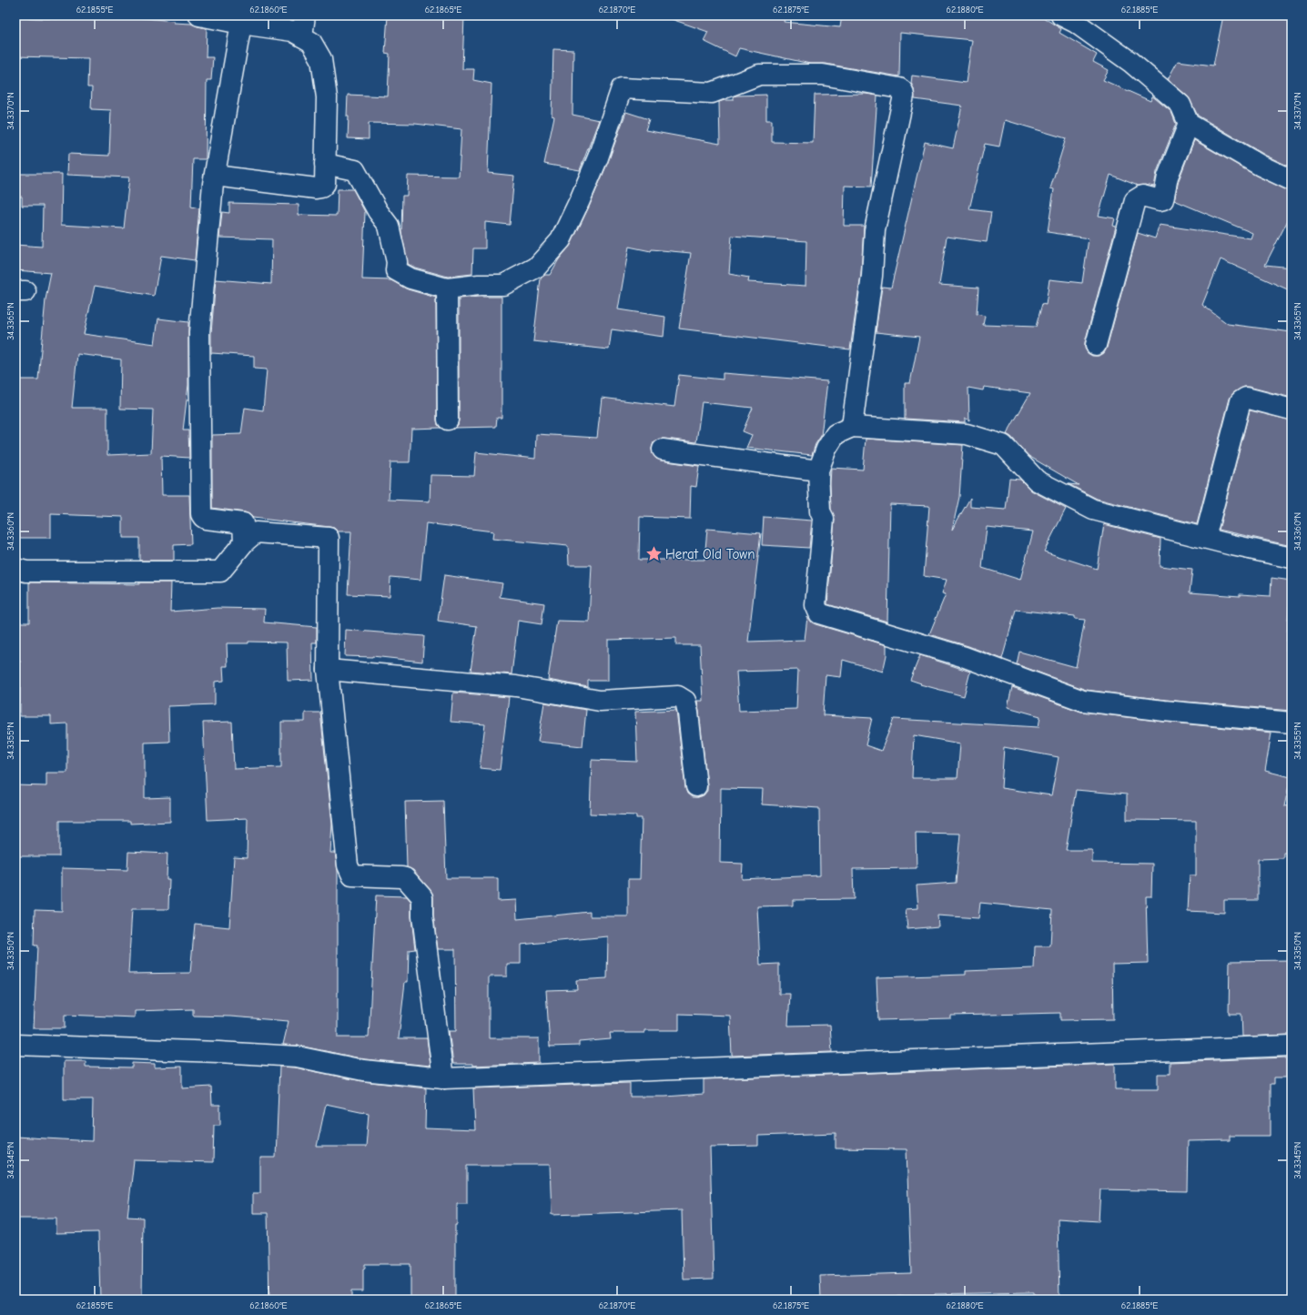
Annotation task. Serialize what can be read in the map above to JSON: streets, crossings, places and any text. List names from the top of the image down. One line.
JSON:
{"places":{"place":["Herat Old Town"]},"coordinates":["62.1855°E","62.1860°E","62.1865°E","62.1870°E","62.1875°E","62.1880°E","62.1885°E","34.3370°N","34.3365°N","34.3360°N","34.3355°N","34.3350°N","34.3345°N"]}
